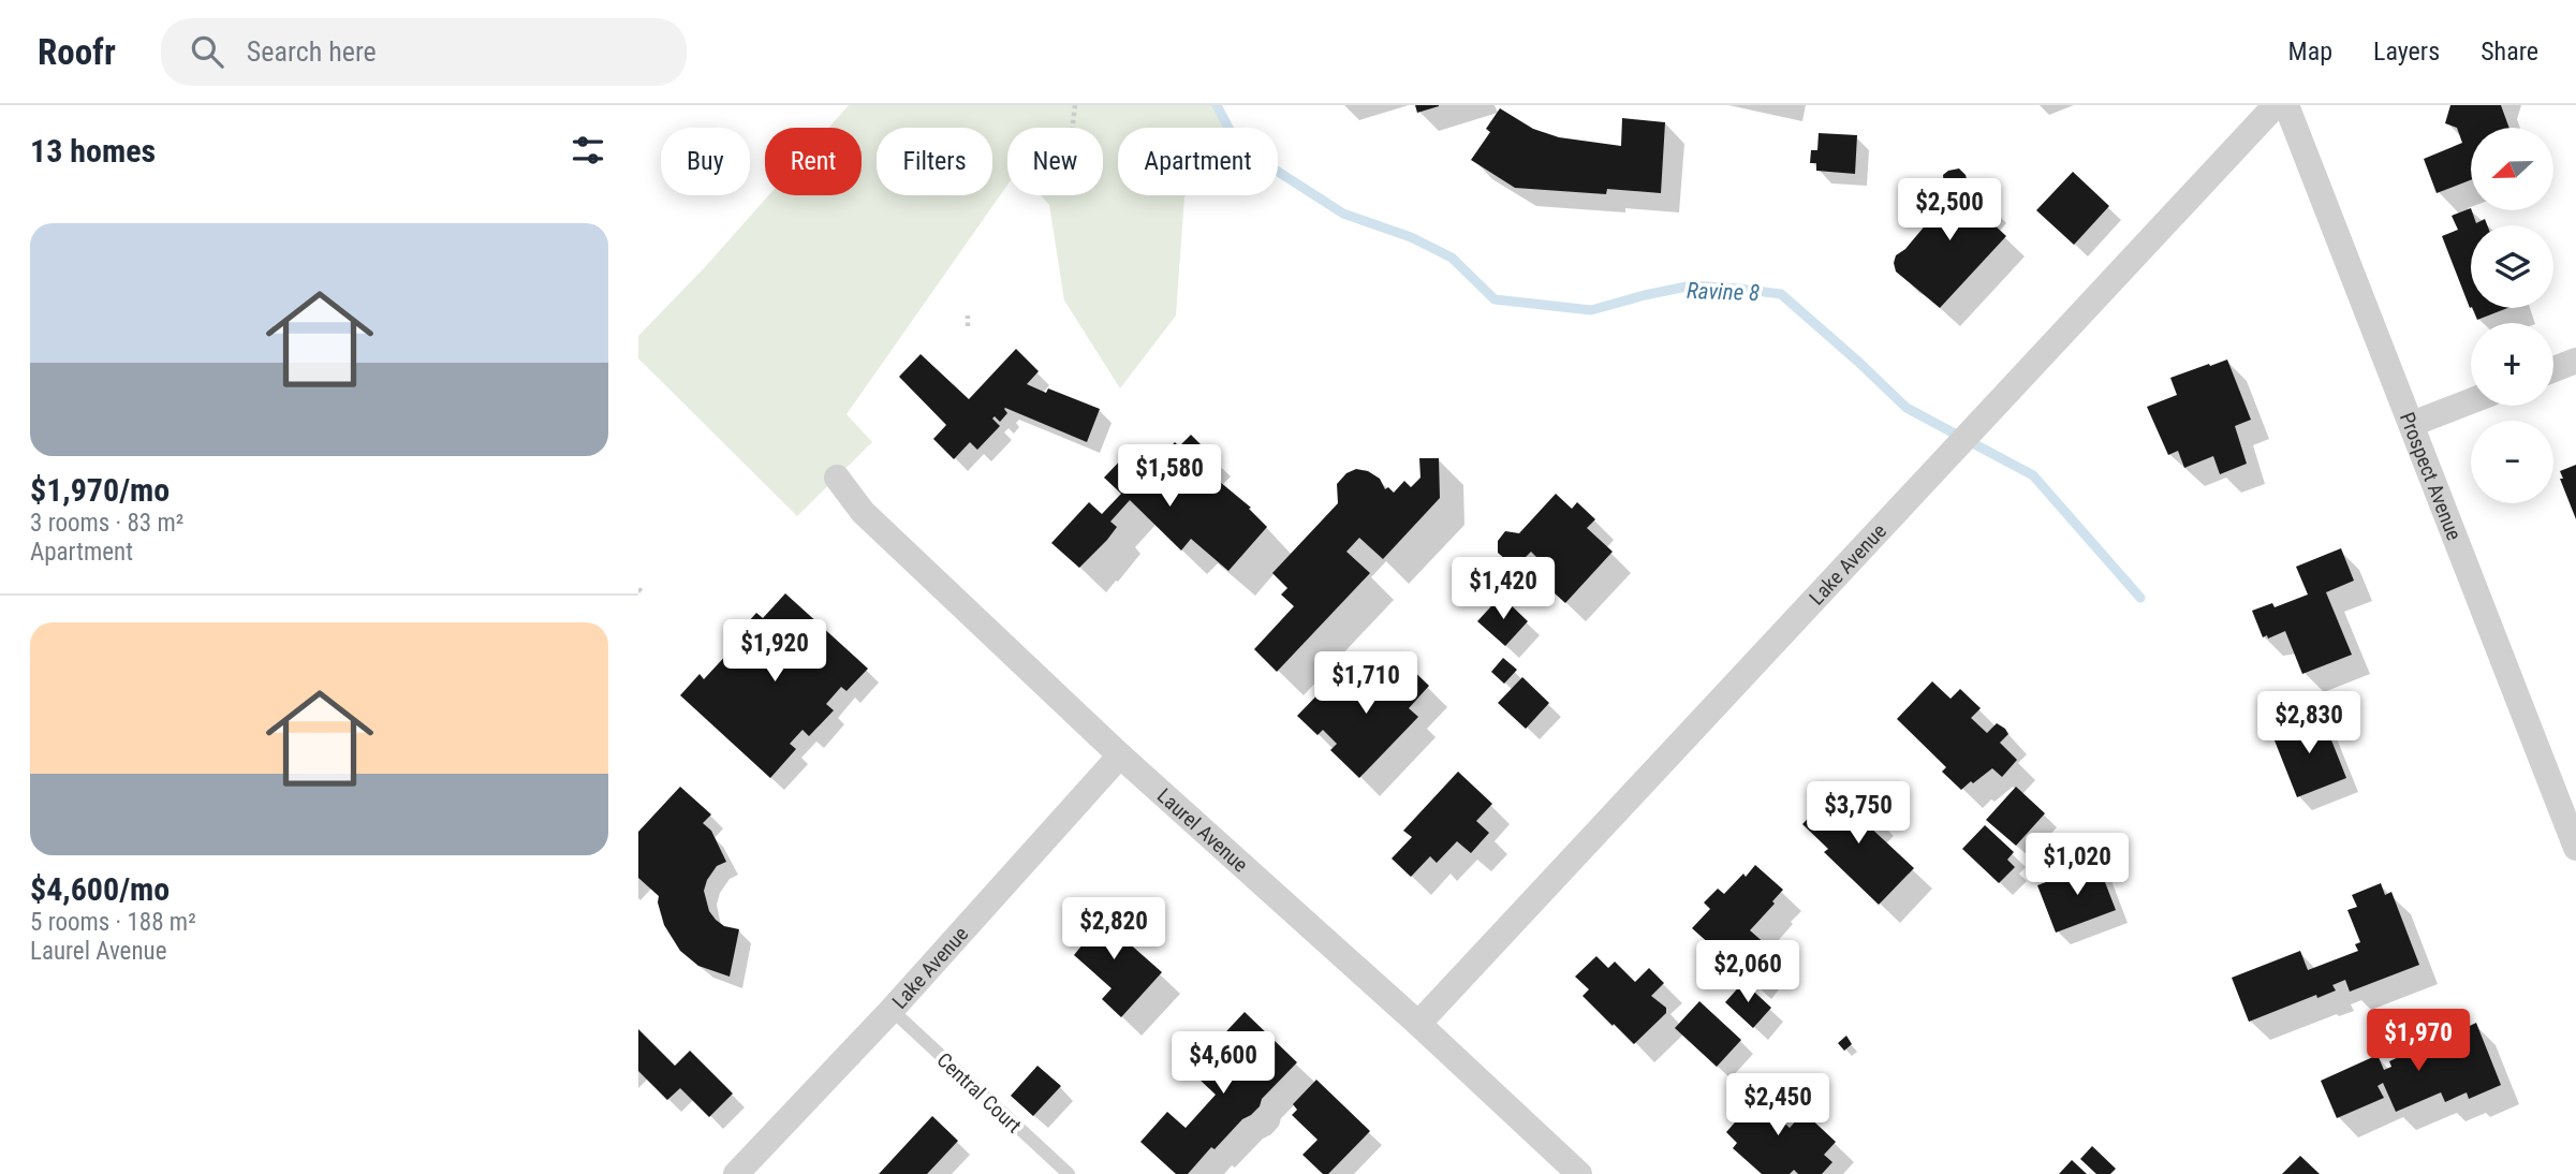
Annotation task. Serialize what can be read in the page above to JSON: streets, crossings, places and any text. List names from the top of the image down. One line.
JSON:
{"streets":{"street":["Prospect Avenue","Lake Avenue","Laurel Avenue"],"lane":["Central Court"]},"crossings":[["Lake Avenue","Laurel Avenue"],["Lake Avenue","Central Court"]],"water":["Ravine 8"],"north":"left","page":{"header":"Roofr","search":"Search here","nav":["Map","Layers","Share"],"heading":"13 homes","map_buttons":["+","−"],"chip":["Buy","Rent","Filters","New","Apartment"],"price":["$2,500","$1,580","$1,420","$1,920","$1,710","$2,830","$3,750","$1,020","$2,820","$2,060","$1,970","$4,600","$2,450"],"list":[{"name":"$1,970/mo","note":"3 rooms · 83 m² · Apartment"},{"name":"$4,600/mo","note":"5 rooms · 188 m² · Laurel Avenue"}]}}
